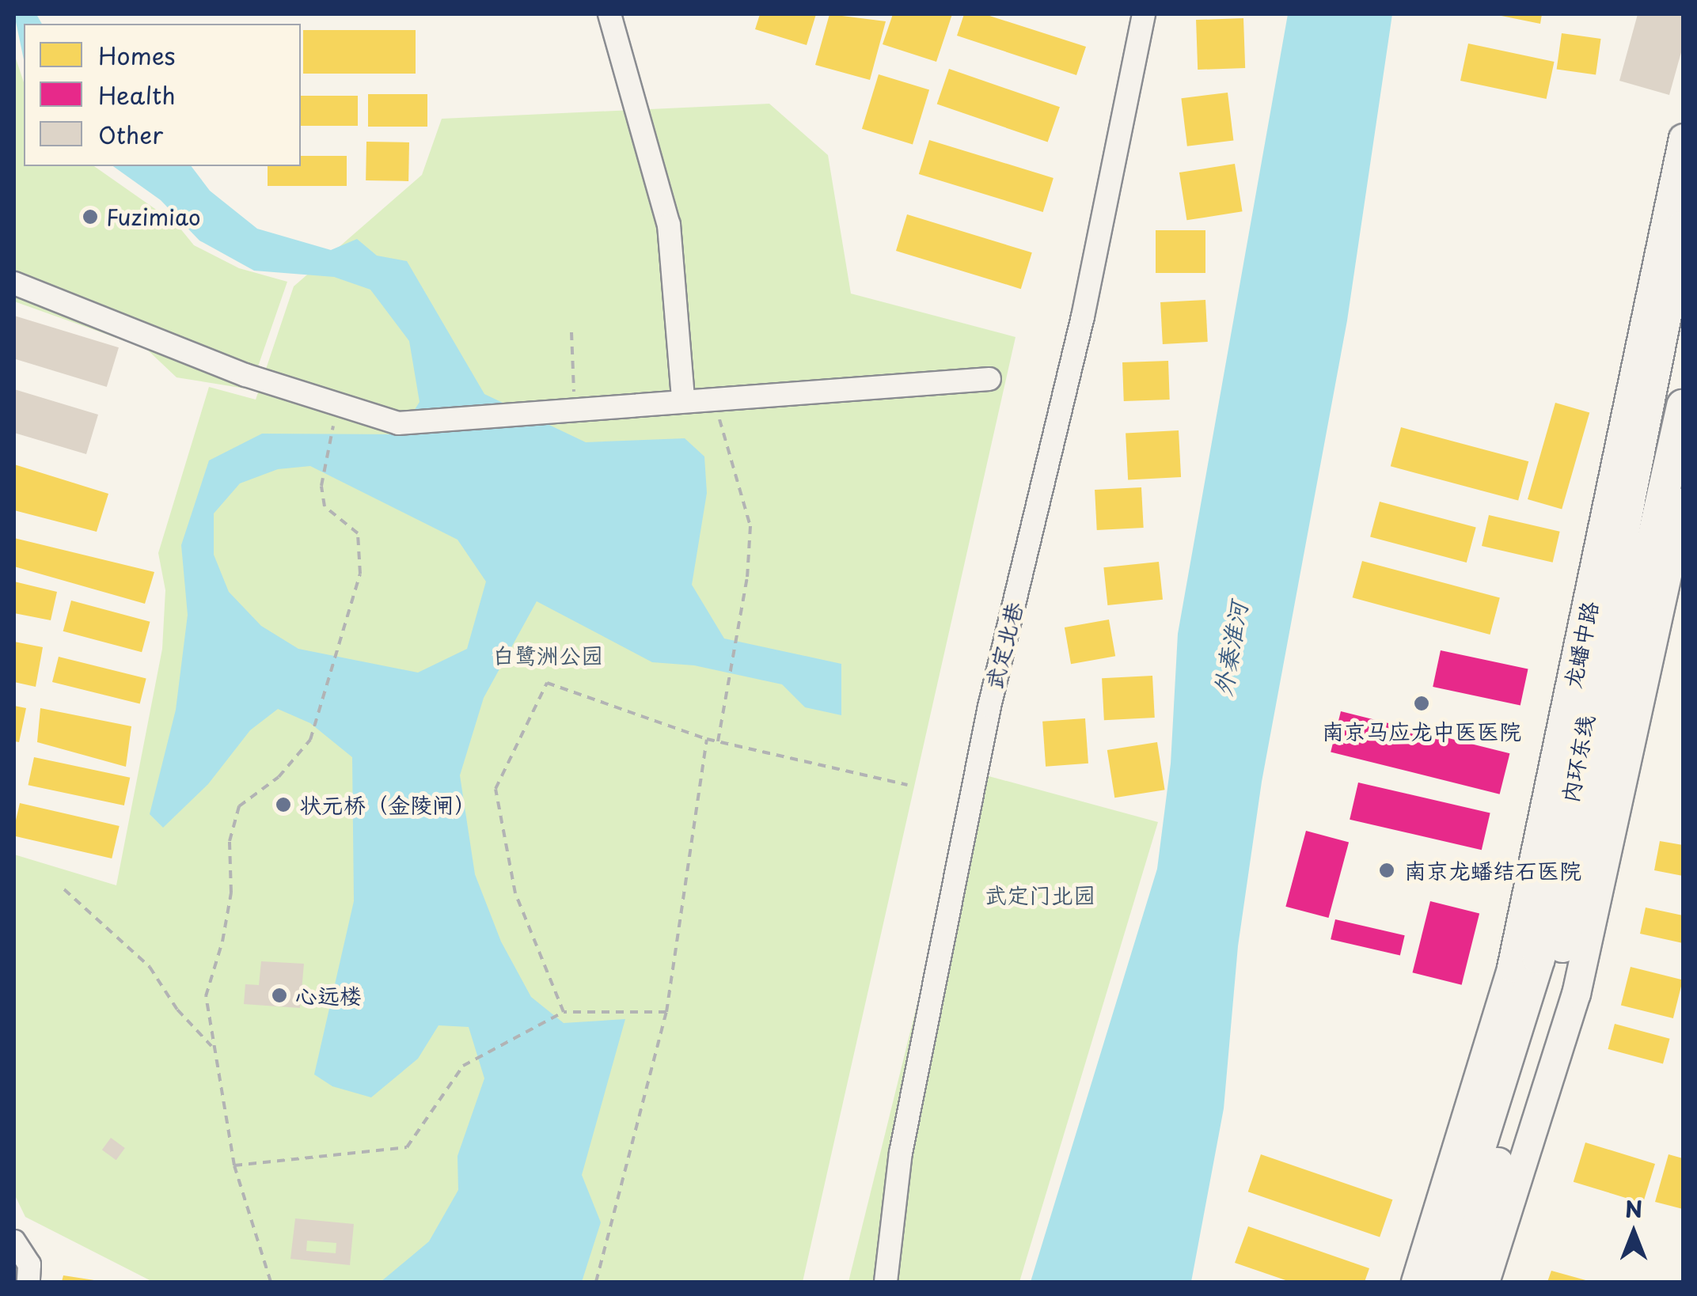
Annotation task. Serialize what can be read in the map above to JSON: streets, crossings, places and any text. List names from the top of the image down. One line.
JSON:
{"streets":{"highway":["内环东线"],"main road":["龙蟠中路"],"street":["武定北巷"]},"water":["外秦淮河"],"parks":["白鹭洲公园","武定门北园"],"places":["Fuzimiao","南京马应龙中医医院","状元桥（金陵闸）","南京龙蟠结石医院","心远楼"],"legend":["Homes","Health","Other"],"north":"top"}
